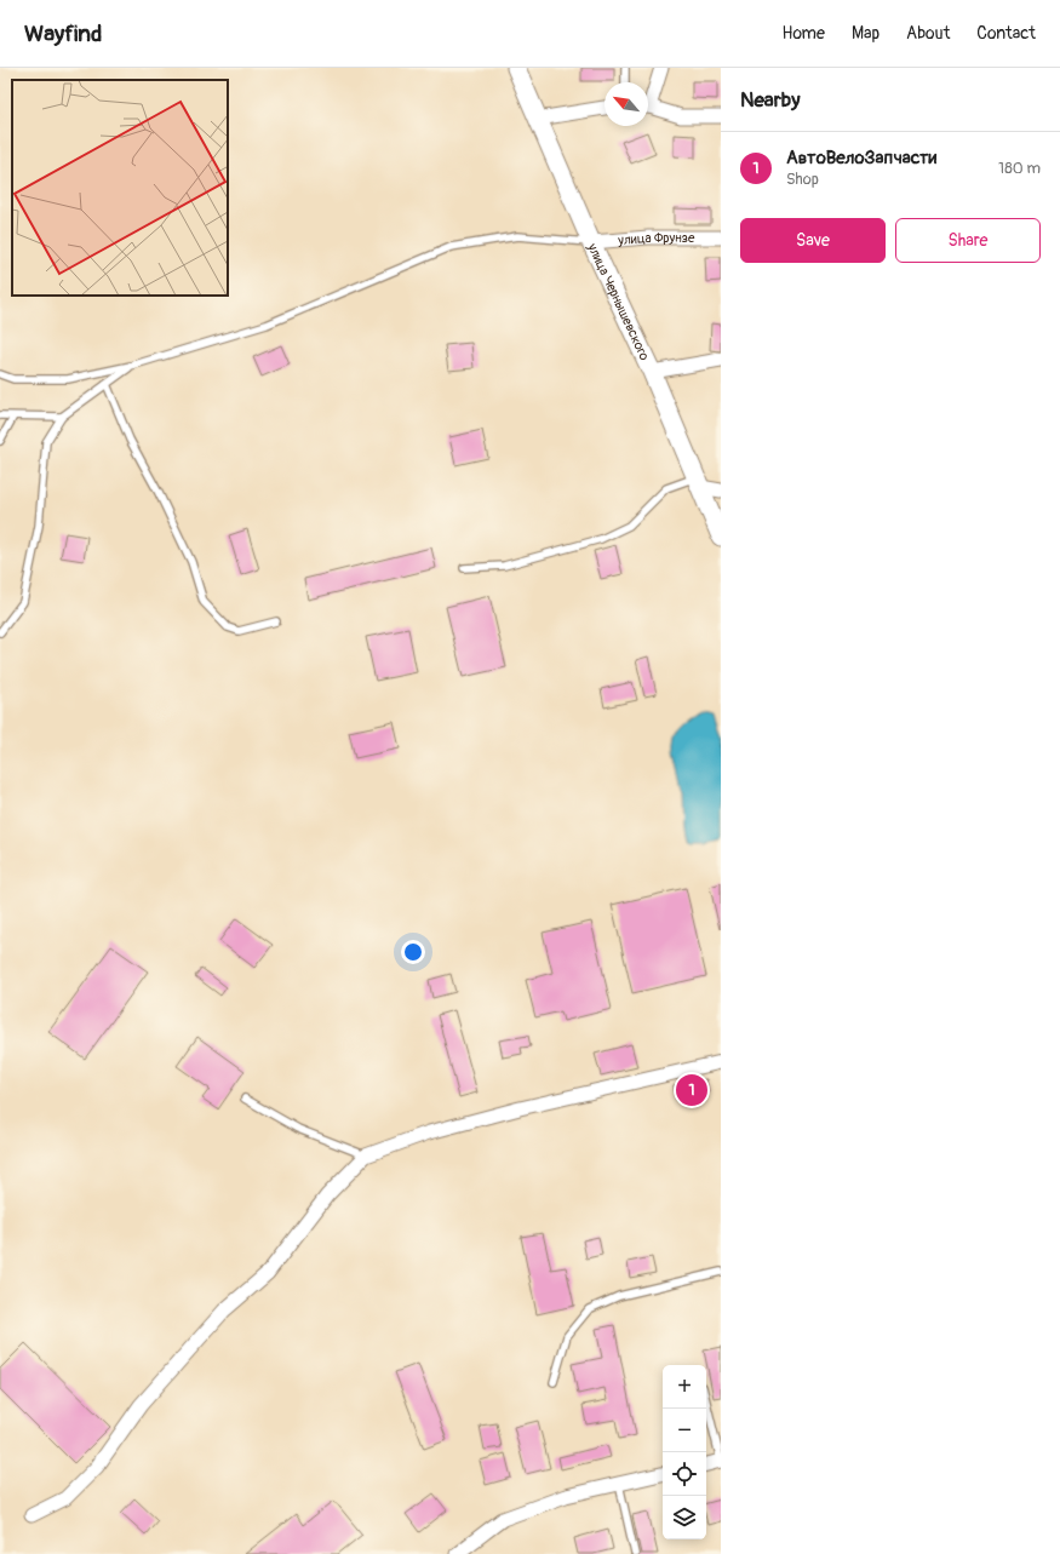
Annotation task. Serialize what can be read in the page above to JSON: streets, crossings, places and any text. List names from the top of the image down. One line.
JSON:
{"streets":{"main road":["улица Чернышевского"],"street":["улица Фрунзе"]},"crossings":[["улица Фрунзе","улица Чернышевского"]],"north":"top left","page":{"header":"Wayfind","nav":["Home","Map","About","Contact"],"heading":"Nearby","list":[{"mark":"1","name":"АвтоВелоЗапчасти","note":"Shop","value":"180 m"}],"buttons":["Save","Share"],"pins":"1","map_buttons":["+","−"]}}
